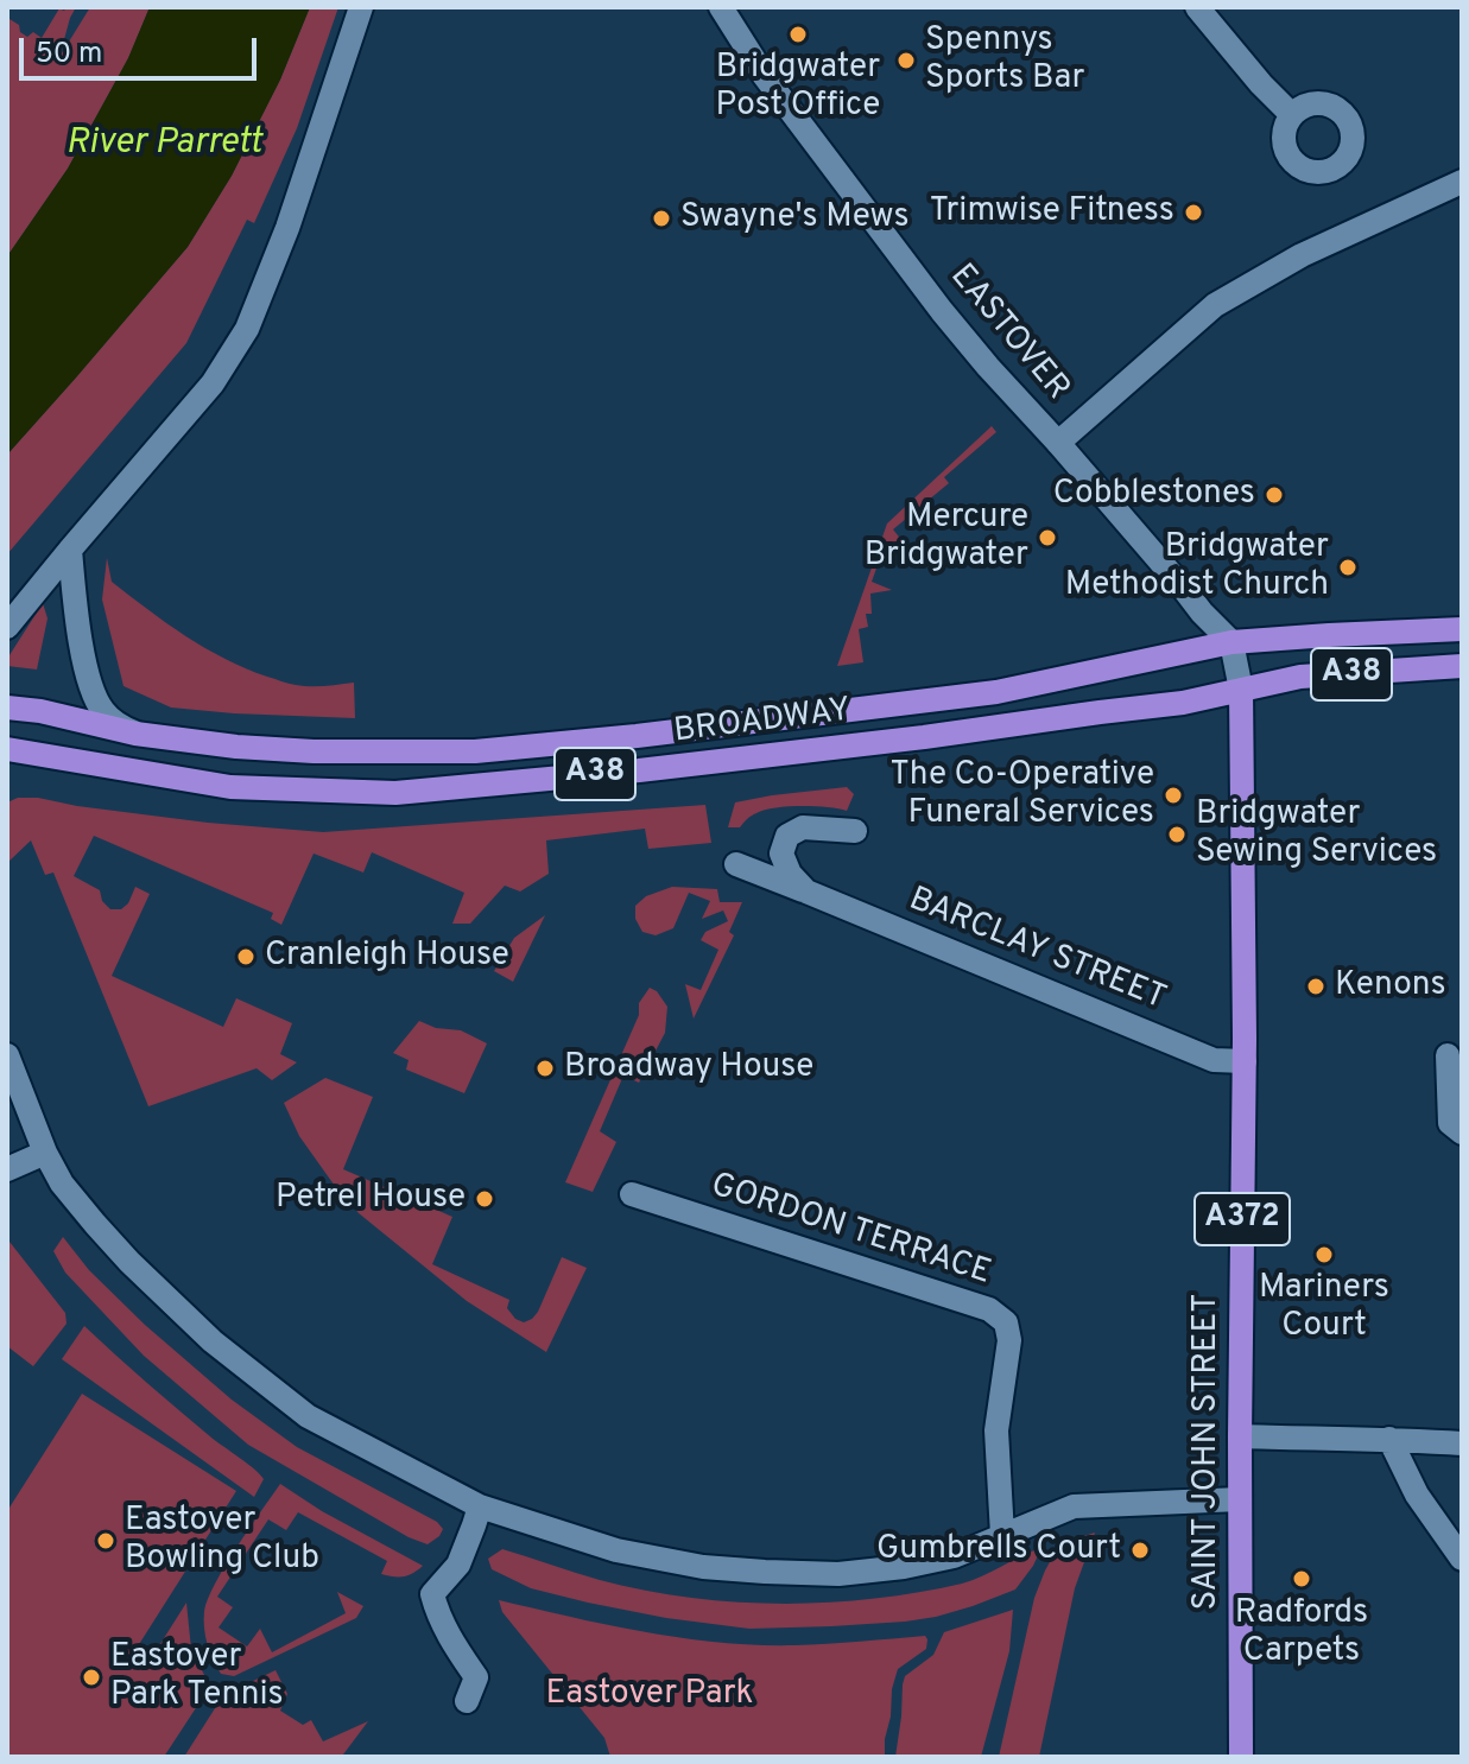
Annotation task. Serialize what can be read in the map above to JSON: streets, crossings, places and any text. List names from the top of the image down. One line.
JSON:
{"streets":{"main road":["A38","BROADWAY","A372","SAINT JOHN STREET"],"street":["EASTOVER","BARCLAY STREET","GORDON TERRACE"]},"crossings":[["EASTOVER","A38"],["EASTOVER","BROADWAY"],["A38","BROADWAY"],["A38","SAINT JOHN STREET"],["BROADWAY","SAINT JOHN STREET"],["BARCLAY STREET","SAINT JOHN STREET"]],"water":["River Parrett"],"parks":["Eastover Park"],"places":["Bridgwater Post Office","Spennys Sports Bar","Trimwise Fitness","Swayne's Mews","Cobblestones","Mercure Bridgwater","Bridgwater Methodist Church","The Co-Operative Funeral Services","Bridgwater Sewing Services","Cranleigh House","Kenons","Broadway House","Petrel House","Mariners Court","Eastover Bowling Club","Gumbrells Court","Radfords Carpets","Eastover Park Tennis"],"scale_bar":"50 m"}
